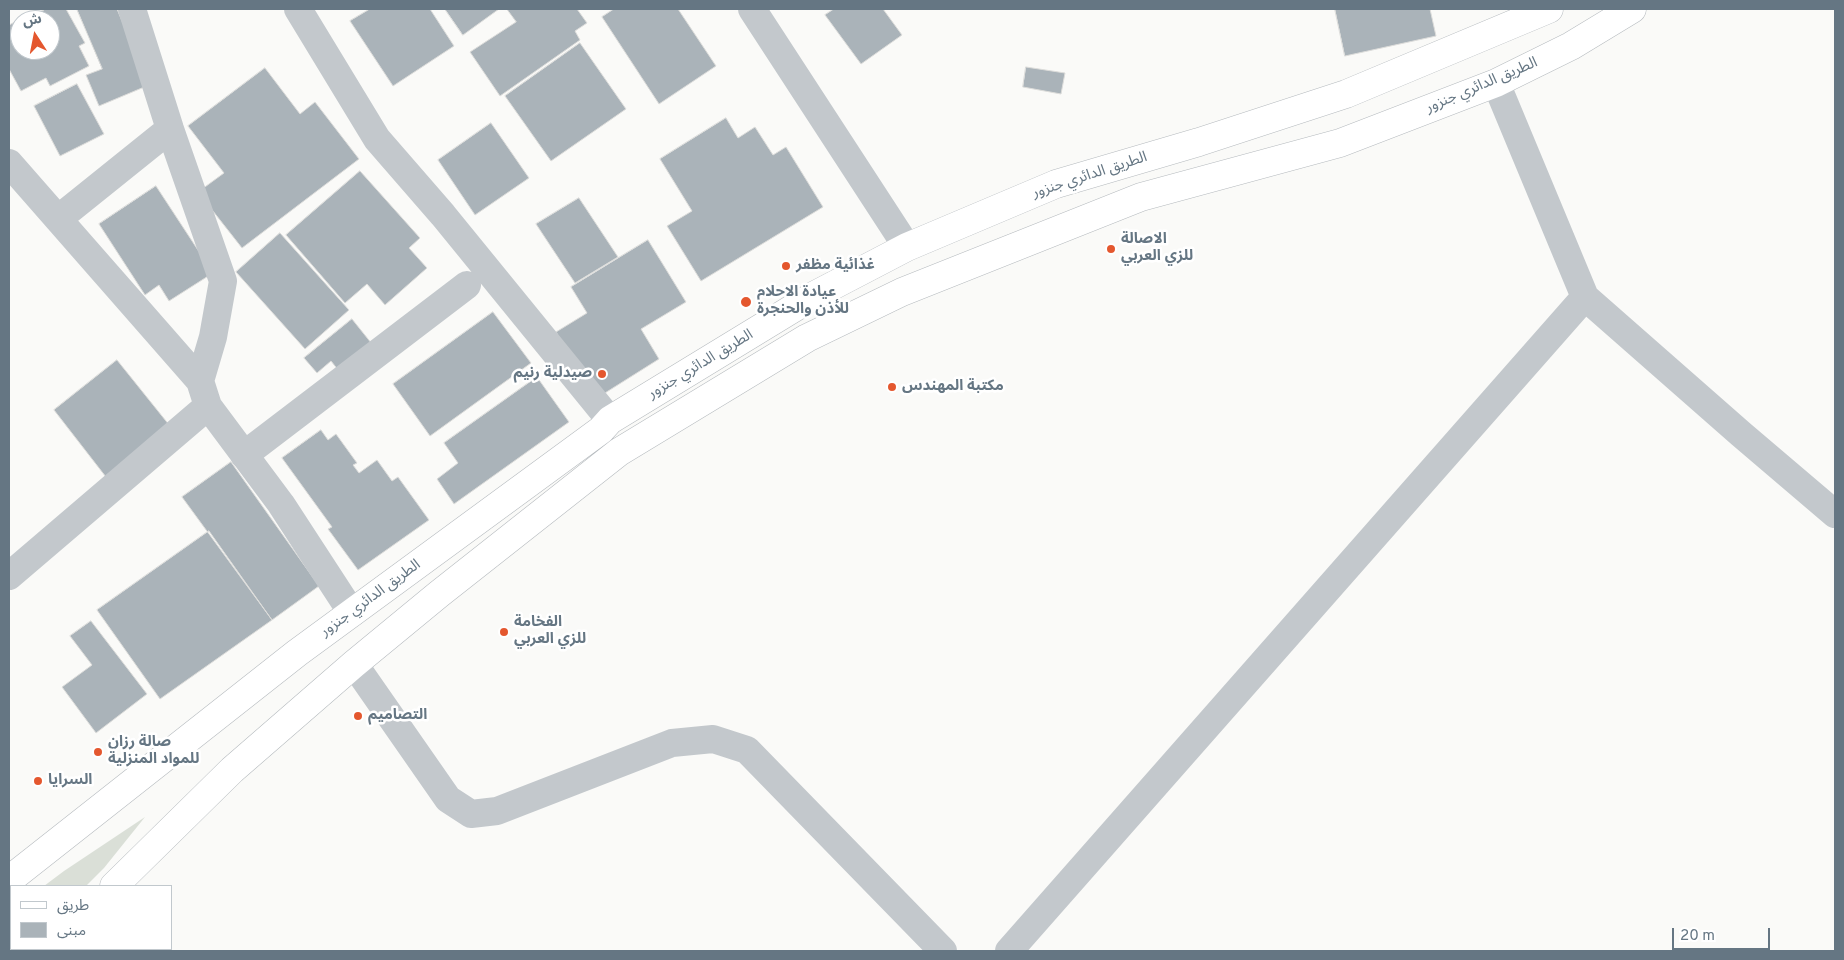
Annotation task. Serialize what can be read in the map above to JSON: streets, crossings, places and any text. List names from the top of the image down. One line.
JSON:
{"streets":{"main road":["الطريق الدائري جنزور"]},"places":["الاصالة للزي العربي","غذائية مظفر","عيادة الاحلام للأذن والحنجرة","صيدلية رنيم","مكتبة المهندس","الفخامة للزي العربي","التصاميم","صالة رزان للمواد المنزلية","السرايا"],"legend":["طريق","مبنى"],"scale_bar":"20 m","north":"top"}
